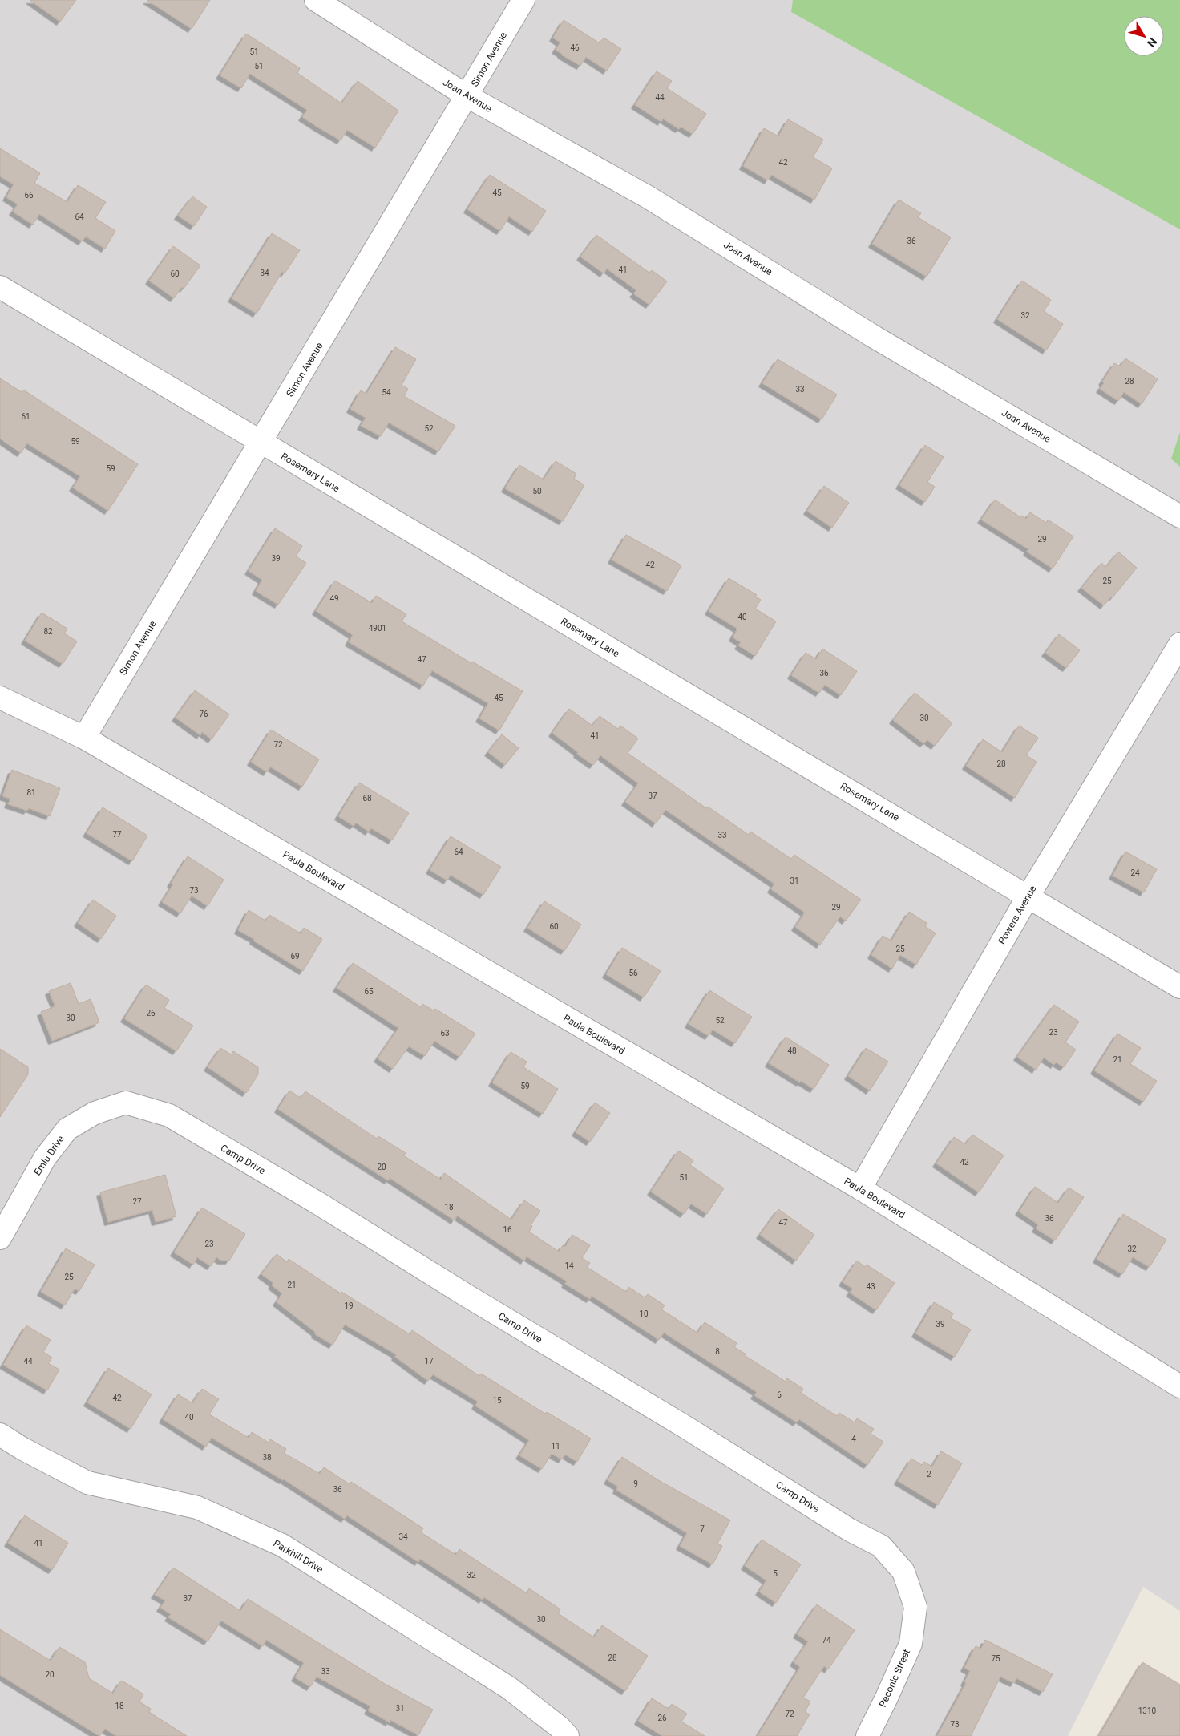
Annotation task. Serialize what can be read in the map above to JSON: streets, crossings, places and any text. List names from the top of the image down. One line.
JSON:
{"streets":{"street":["Simon Avenue","Joan Avenue","Rosemary Lane","Paula Boulevard","Powers Avenue","Emlu Drive","Camp Drive","Parkhill Drive","Peconic Street"]},"crossings":[["Simon Avenue","Joan Avenue"],["Simon Avenue","Rosemary Lane"],["Simon Avenue","Paula Boulevard"],["Rosemary Lane","Powers Avenue"],["Paula Boulevard","Powers Avenue"],["Emlu Drive","Camp Drive"],["Camp Drive","Peconic Street"]],"house_numbers":["46","51","51","44","42","45","66","64","36","41","34","60","32","28","33","54","61","52","59","59","50","29","39","42","25","49","40","4901","82","47","36","45","76","30","41","72","28","81","37","68","77","33","64","24","31","73","29","60","25","69","56","65","26","30","52","23","63","48","21","59","42","20","51","27","18","36","47","16","23","32","14","25","21","43","19","10","39","8","44","17","6","42","15","40","4","11","38","2","9","36","7","34","41","5","32","37","30","74","28","75","33","20","18","31","1310","72","26","73"],"north":"bottom right"}
